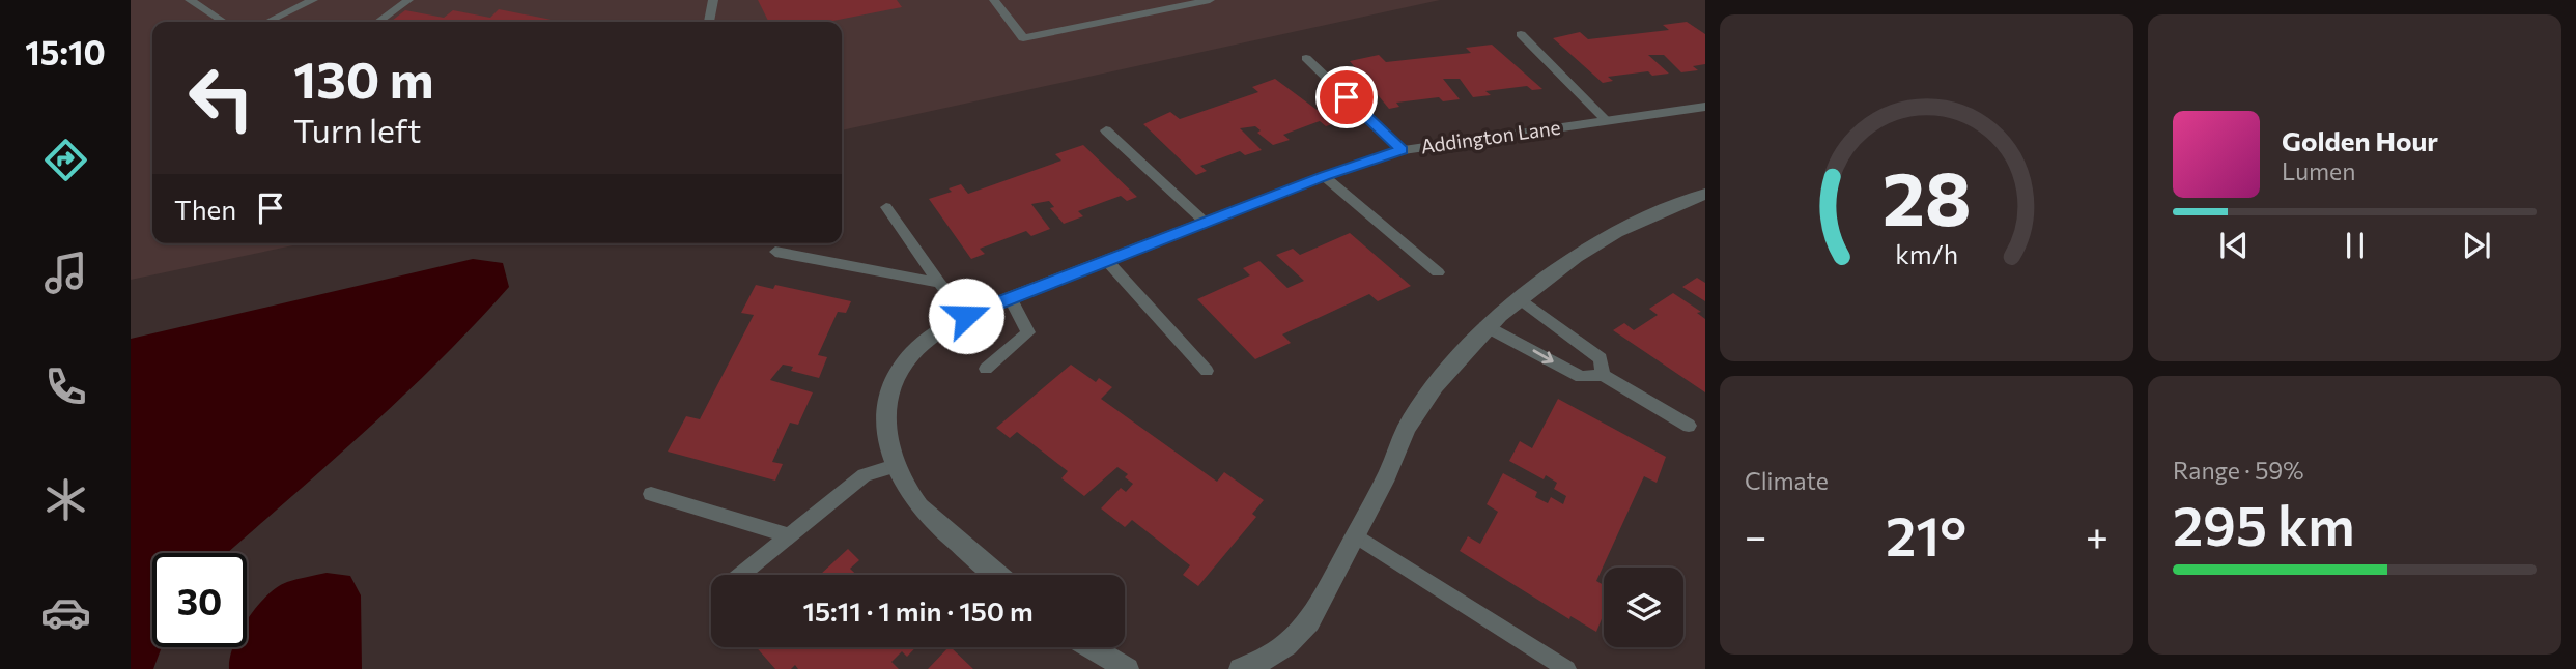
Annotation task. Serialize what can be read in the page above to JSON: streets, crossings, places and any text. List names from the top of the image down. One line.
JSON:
{"streets":{"street":["Addington Lane"]},"page":{"tabs":"15:10","turn":["130 m","Turn left"],"song":["Golden Hour","Lumen"],"then":"Then","tile":["Climate",["Range · 59%","295 km"]],"heat":["−","21°","+"],"limit":"30","trip":"15:11 · 1 min · 150 m","gauge":["28","km/h"]}}
